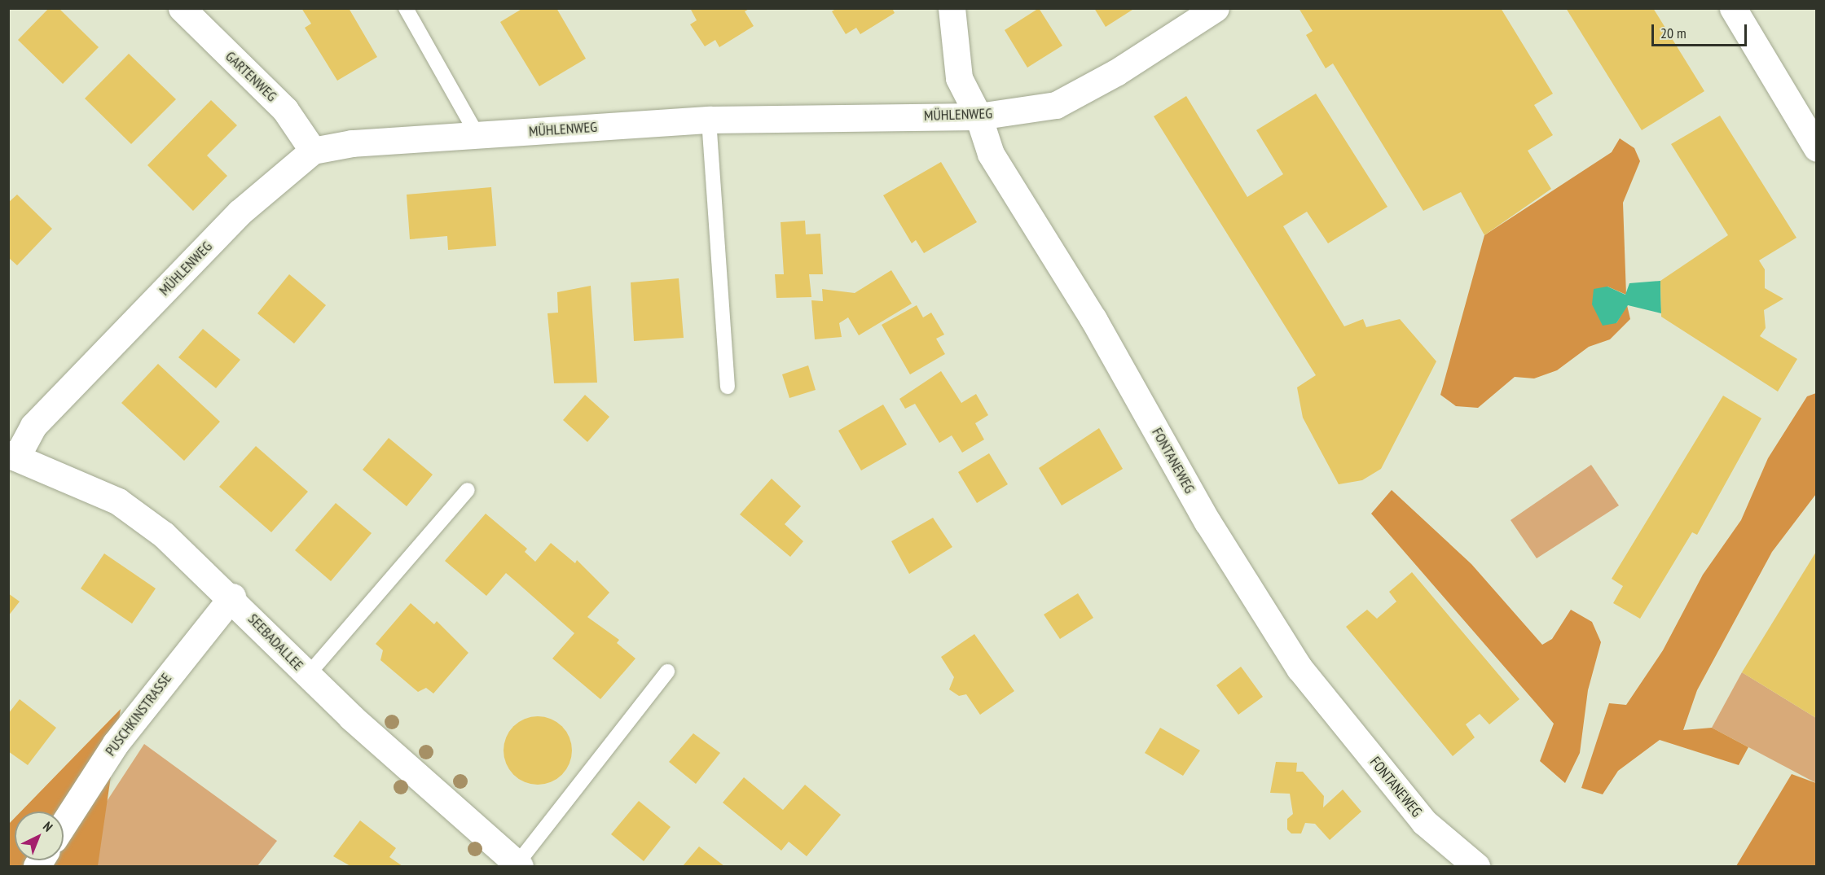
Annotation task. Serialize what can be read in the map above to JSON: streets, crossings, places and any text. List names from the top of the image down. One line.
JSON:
{"streets":{"street":["GARTENWEG","MÜHLENWEG","FONTANEWEG","SEEBADALLEE","PUSCHKINSTRASSE"]},"crossings":[["GARTENWEG","MÜHLENWEG"],["MÜHLENWEG","FONTANEWEG"],["MÜHLENWEG","SEEBADALLEE"],["SEEBADALLEE","PUSCHKINSTRASSE"]],"scale_bar":"20 m","north":"top right"}
